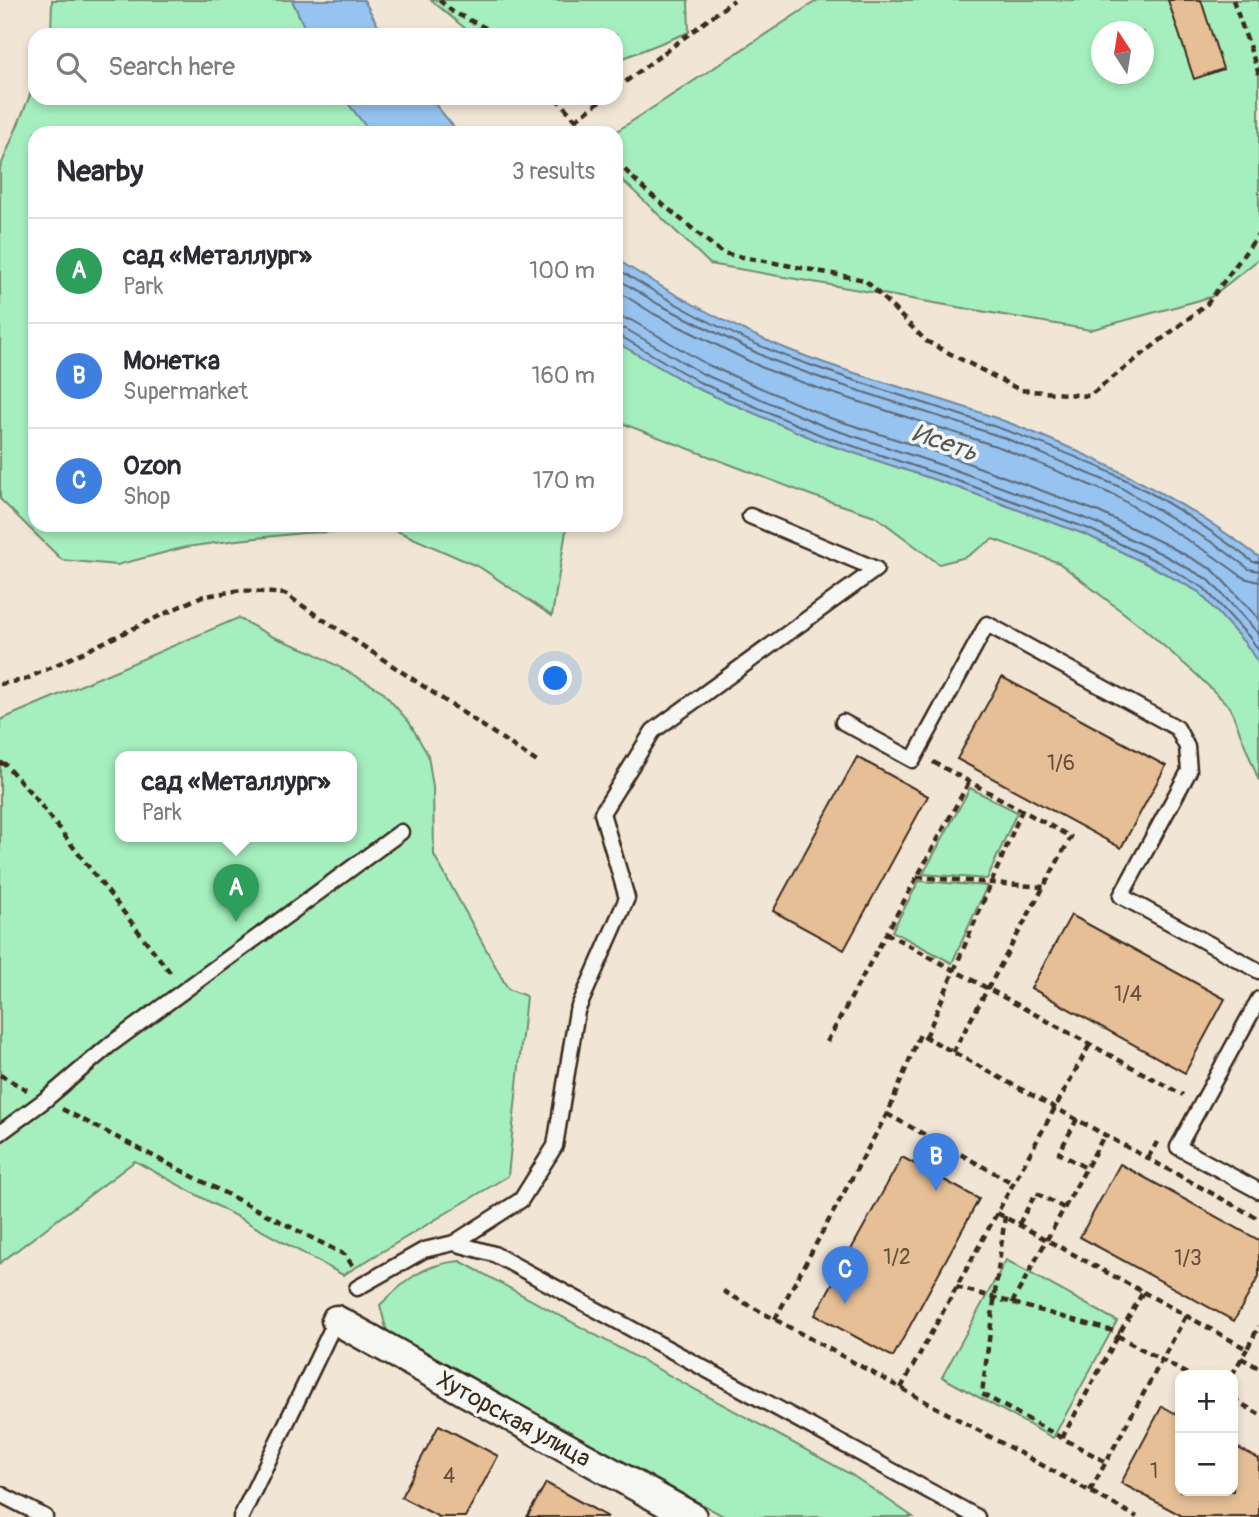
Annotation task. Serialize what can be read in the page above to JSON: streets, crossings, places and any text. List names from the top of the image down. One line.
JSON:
{"streets":{"street":["Хуторская улица"]},"water":["Исеть"],"house_numbers":["1/6","1/4","1/2","1/3","1","4"],"north":"top","page":{"search":"Search here","heading":["Nearby","3 results"],"list":[{"mark":"A","name":"сад «Металлург»","note":"Park","value":"100 m"},{"mark":"B","name":"Монетка","note":"Supermarket","value":"160 m"},{"mark":"C","name":"Ozon","note":"Shop","value":"170 m"}],"popup":["сад «Металлург»","Park"],"pins":["A","B","C"],"map_buttons":["+","−"]}}
